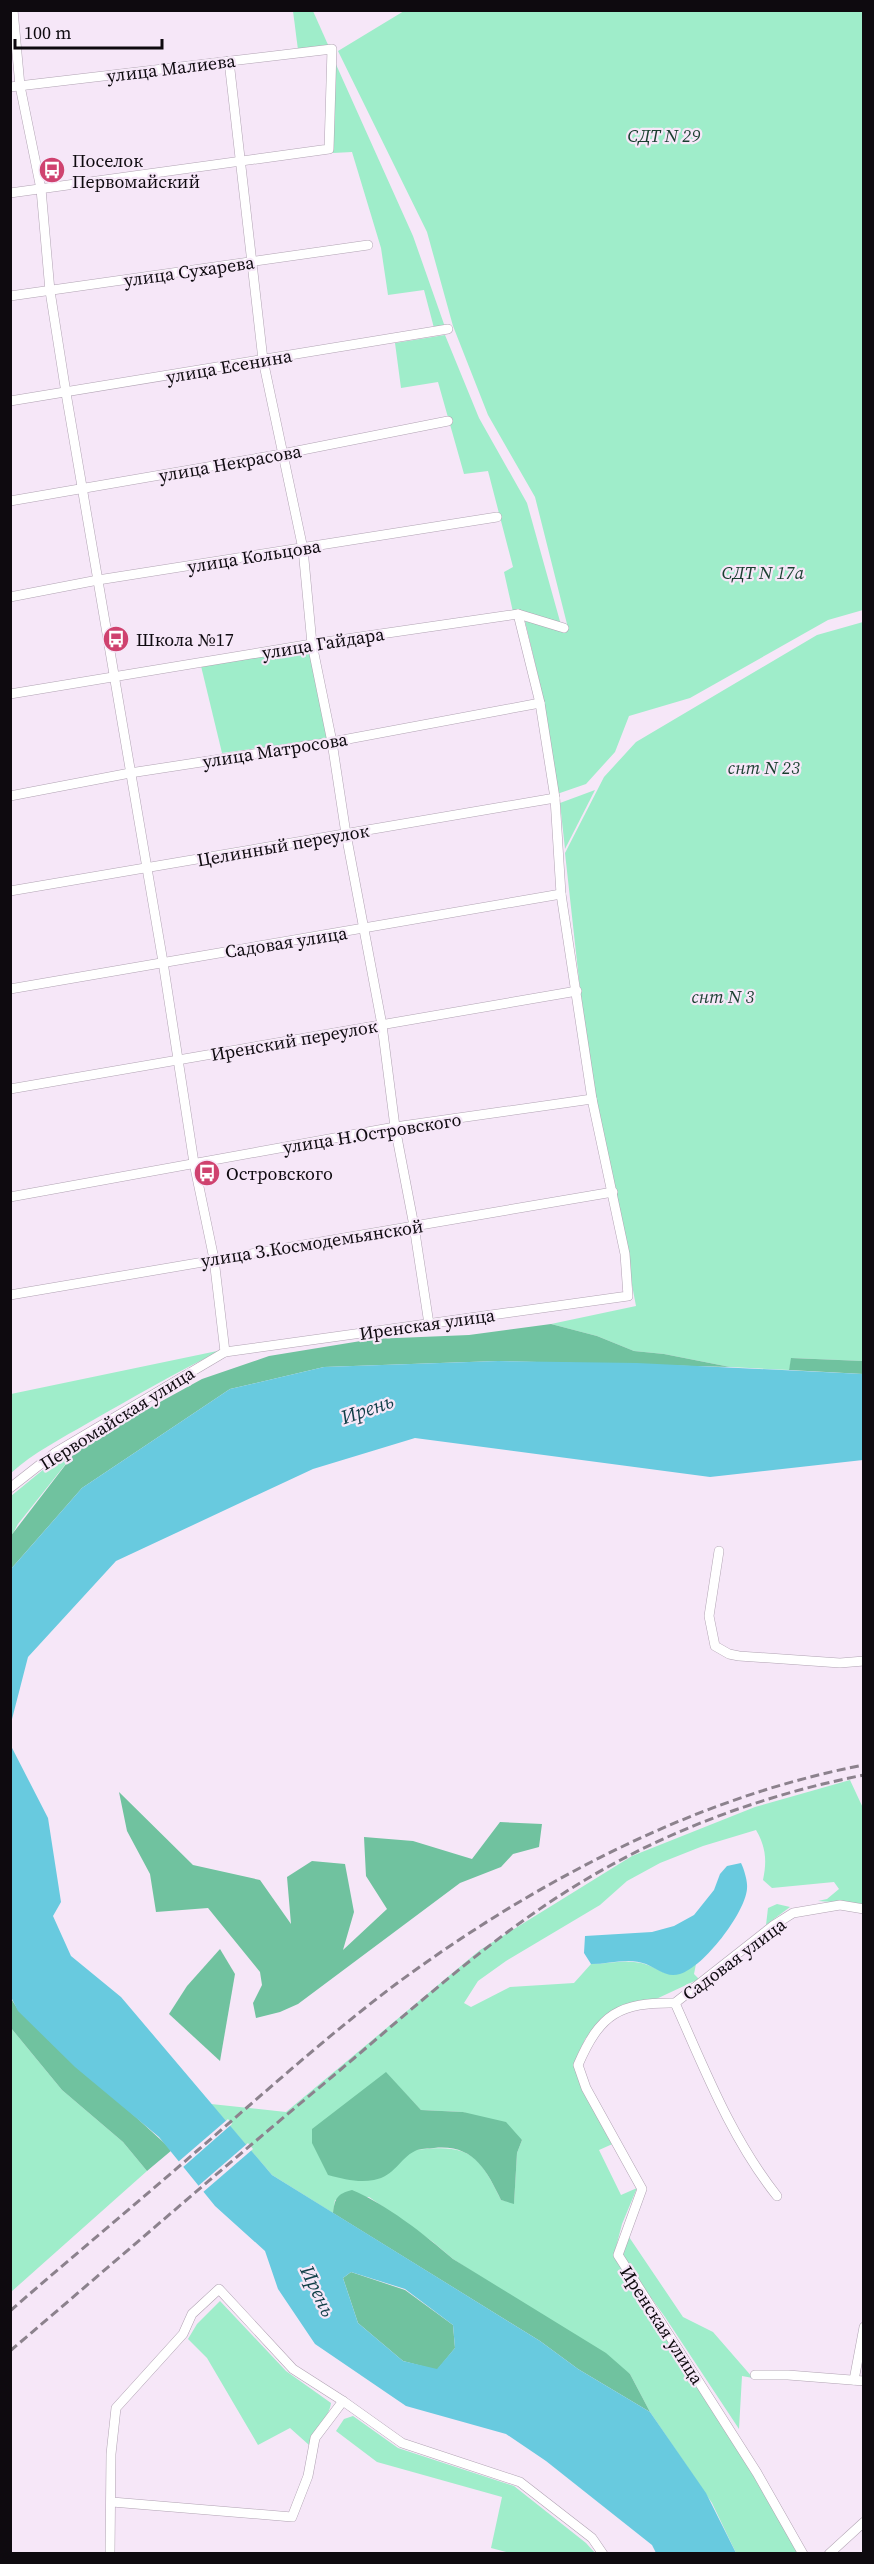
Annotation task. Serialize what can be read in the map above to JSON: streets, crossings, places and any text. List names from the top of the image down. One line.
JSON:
{"streets":{"street":["улица Малиева","улица Сухарева","улица Есенина","улица Некрасова","улица Кольцова","улица Гайдара","улица Матросова","Целинный переулок","Садовая улица","Иренский переулок","улица Н.Островского","улица З.Космодемьянской","Иренская улица","Первомайская улица"]},"crossings":[["Садовая улица","Иренская улица"],["улица З.Космодемьянской","Иренская улица"],["Иренская улица","Первомайская улица"]],"water":["Ирень"],"parks":["СДТ N 29","СДТ N 17а","снт N 23","снт N 3"],"places":{"bus stop":["Поселок Первомайский","Школа №17","Островского"]},"scale_bar":"100 m"}
